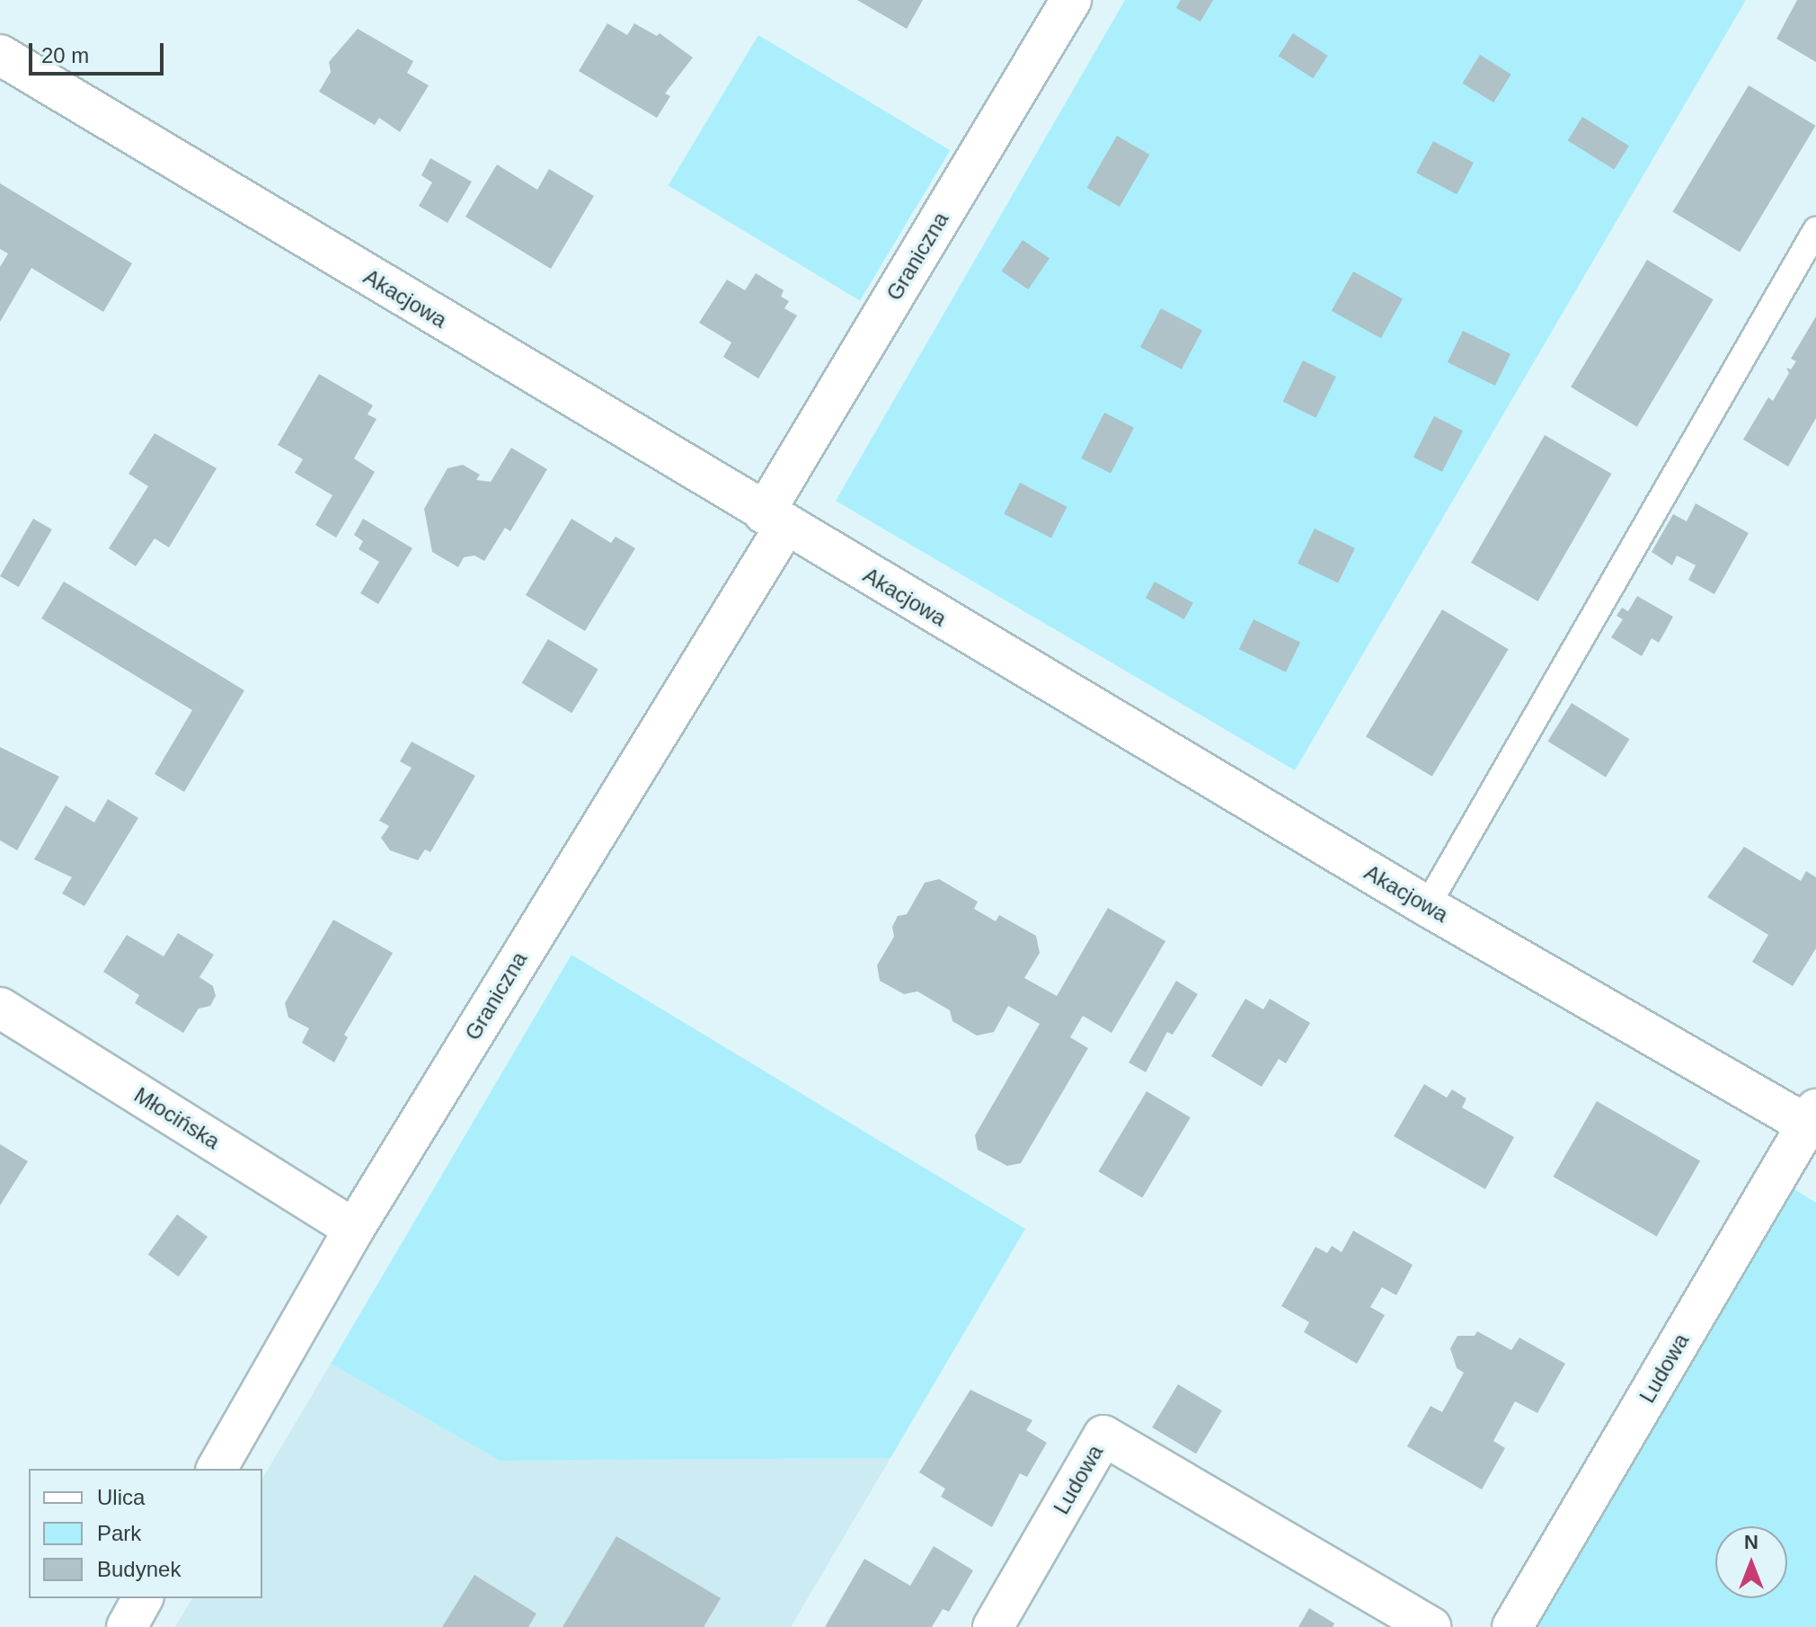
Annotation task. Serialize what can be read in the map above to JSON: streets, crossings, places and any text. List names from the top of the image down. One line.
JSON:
{"streets":{"street":["Graniczna","Akacjowa","Młocińska","Ludowa"]},"crossings":[["Graniczna","Akacjowa"],["Graniczna","Młocińska"],["Akacjowa","Ludowa"]],"legend":["Ulica","Park","Budynek"],"scale_bar":"20 m","north":"top"}
